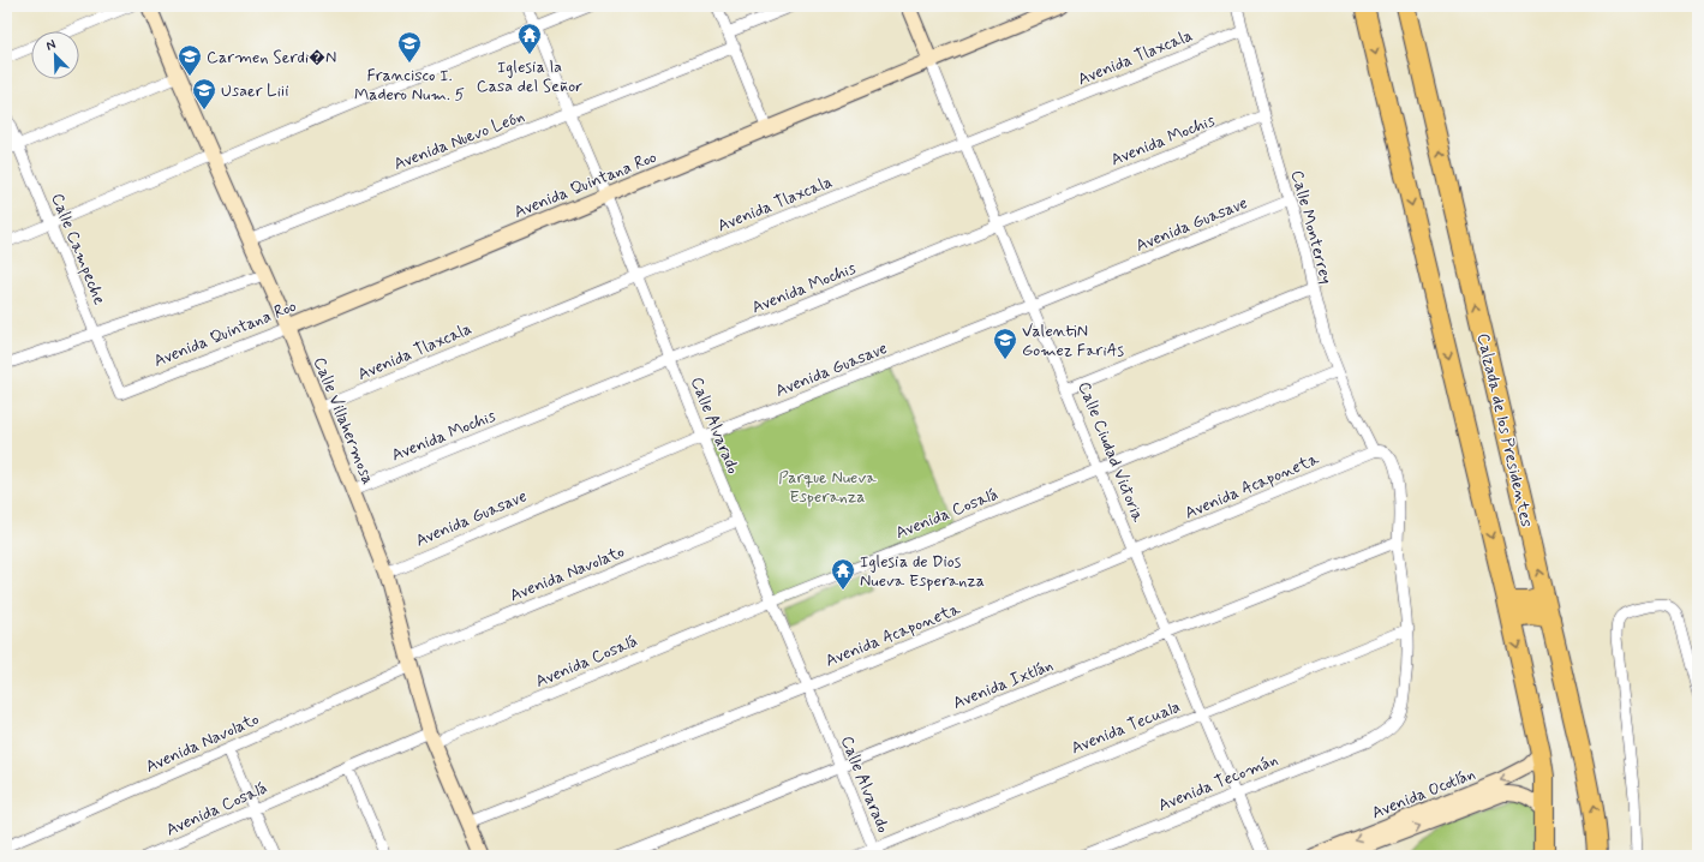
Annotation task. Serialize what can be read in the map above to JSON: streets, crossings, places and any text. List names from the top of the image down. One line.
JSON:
{"streets":{"highway":["Calzada de los Presidentes"],"main road":["Avenida Quintana Roo","Calle Villahermosa","Calle Ciudad Victoria","Avenida Ocotlán"],"street":["Avenida Tlaxcala","Avenida Nuevo León","Avenida Mochis","Avenida Guasave","Calle Monterrey","Calle Campeche","Calle Alvarado","Avenida Acaponeta","Avenida Cosalá","Avenida Navolato","Avenida Ixtlán","Avenida Tecuala","Avenida Tecomán"]},"crossings":[["Avenida Tlaxcala","Calle Monterrey"],["Avenida Tlaxcala","Calle Villahermosa"],["Avenida Tlaxcala","Calle Alvarado"],["Avenida Tlaxcala","Calle Ciudad Victoria"],["Avenida Nuevo León","Calle Villahermosa"],["Avenida Nuevo León","Calle Alvarado"],["Avenida Mochis","Calle Monterrey"],["Avenida Mochis","Calle Villahermosa"],["Avenida Mochis","Calle Alvarado"],["Avenida Mochis","Calle Ciudad Victoria"],["Avenida Quintana Roo","Calle Campeche"],["Avenida Quintana Roo","Calle Villahermosa"],["Avenida Quintana Roo","Calle Alvarado"],["Avenida Quintana Roo","Calle Ciudad Victoria"],["Avenida Guasave","Calle Monterrey"],["Avenida Guasave","Calle Villahermosa"],["Avenida Guasave","Calle Alvarado"],["Avenida Guasave","Calle Ciudad Victoria"],["Calle Monterrey","Avenida Acaponeta"],["Calle Monterrey","Avenida Cosalá"],["Calle Monterrey","Avenida Ixtlán"],["Calle Monterrey","Avenida Tecuala"],["Calle Monterrey","Avenida Tecomán"],["Calle Villahermosa","Avenida Acaponeta"],["Calle Villahermosa","Avenida Cosalá"],["Calle Villahermosa","Avenida Navolato"],["Calle Alvarado","Avenida Acaponeta"],["Calle Alvarado","Avenida Cosalá"],["Calle Alvarado","Avenida Navolato"],["Calle Alvarado","Avenida Ixtlán"],["Calle Alvarado","Avenida Tecuala"],["Calle Ciudad Victoria","Avenida Acaponeta"],["Calle Ciudad Victoria","Avenida Cosalá"],["Calle Ciudad Victoria","Avenida Ixtlán"],["Calle Ciudad Victoria","Avenida Tecuala"],["Calle Ciudad Victoria","Avenida Tecomán"]],"parks":["Parque Nueva Esperanza"],"places":{"temple":["Iglesia la Casa del Señor","Iglesia de Dios Nueva Esperanza"],"school or university":["Francisco I. Madero Num. 5","Carmen Serdi�N","Usaer Liii","ValentiN Gomez FariAs"]},"north":"top left"}
